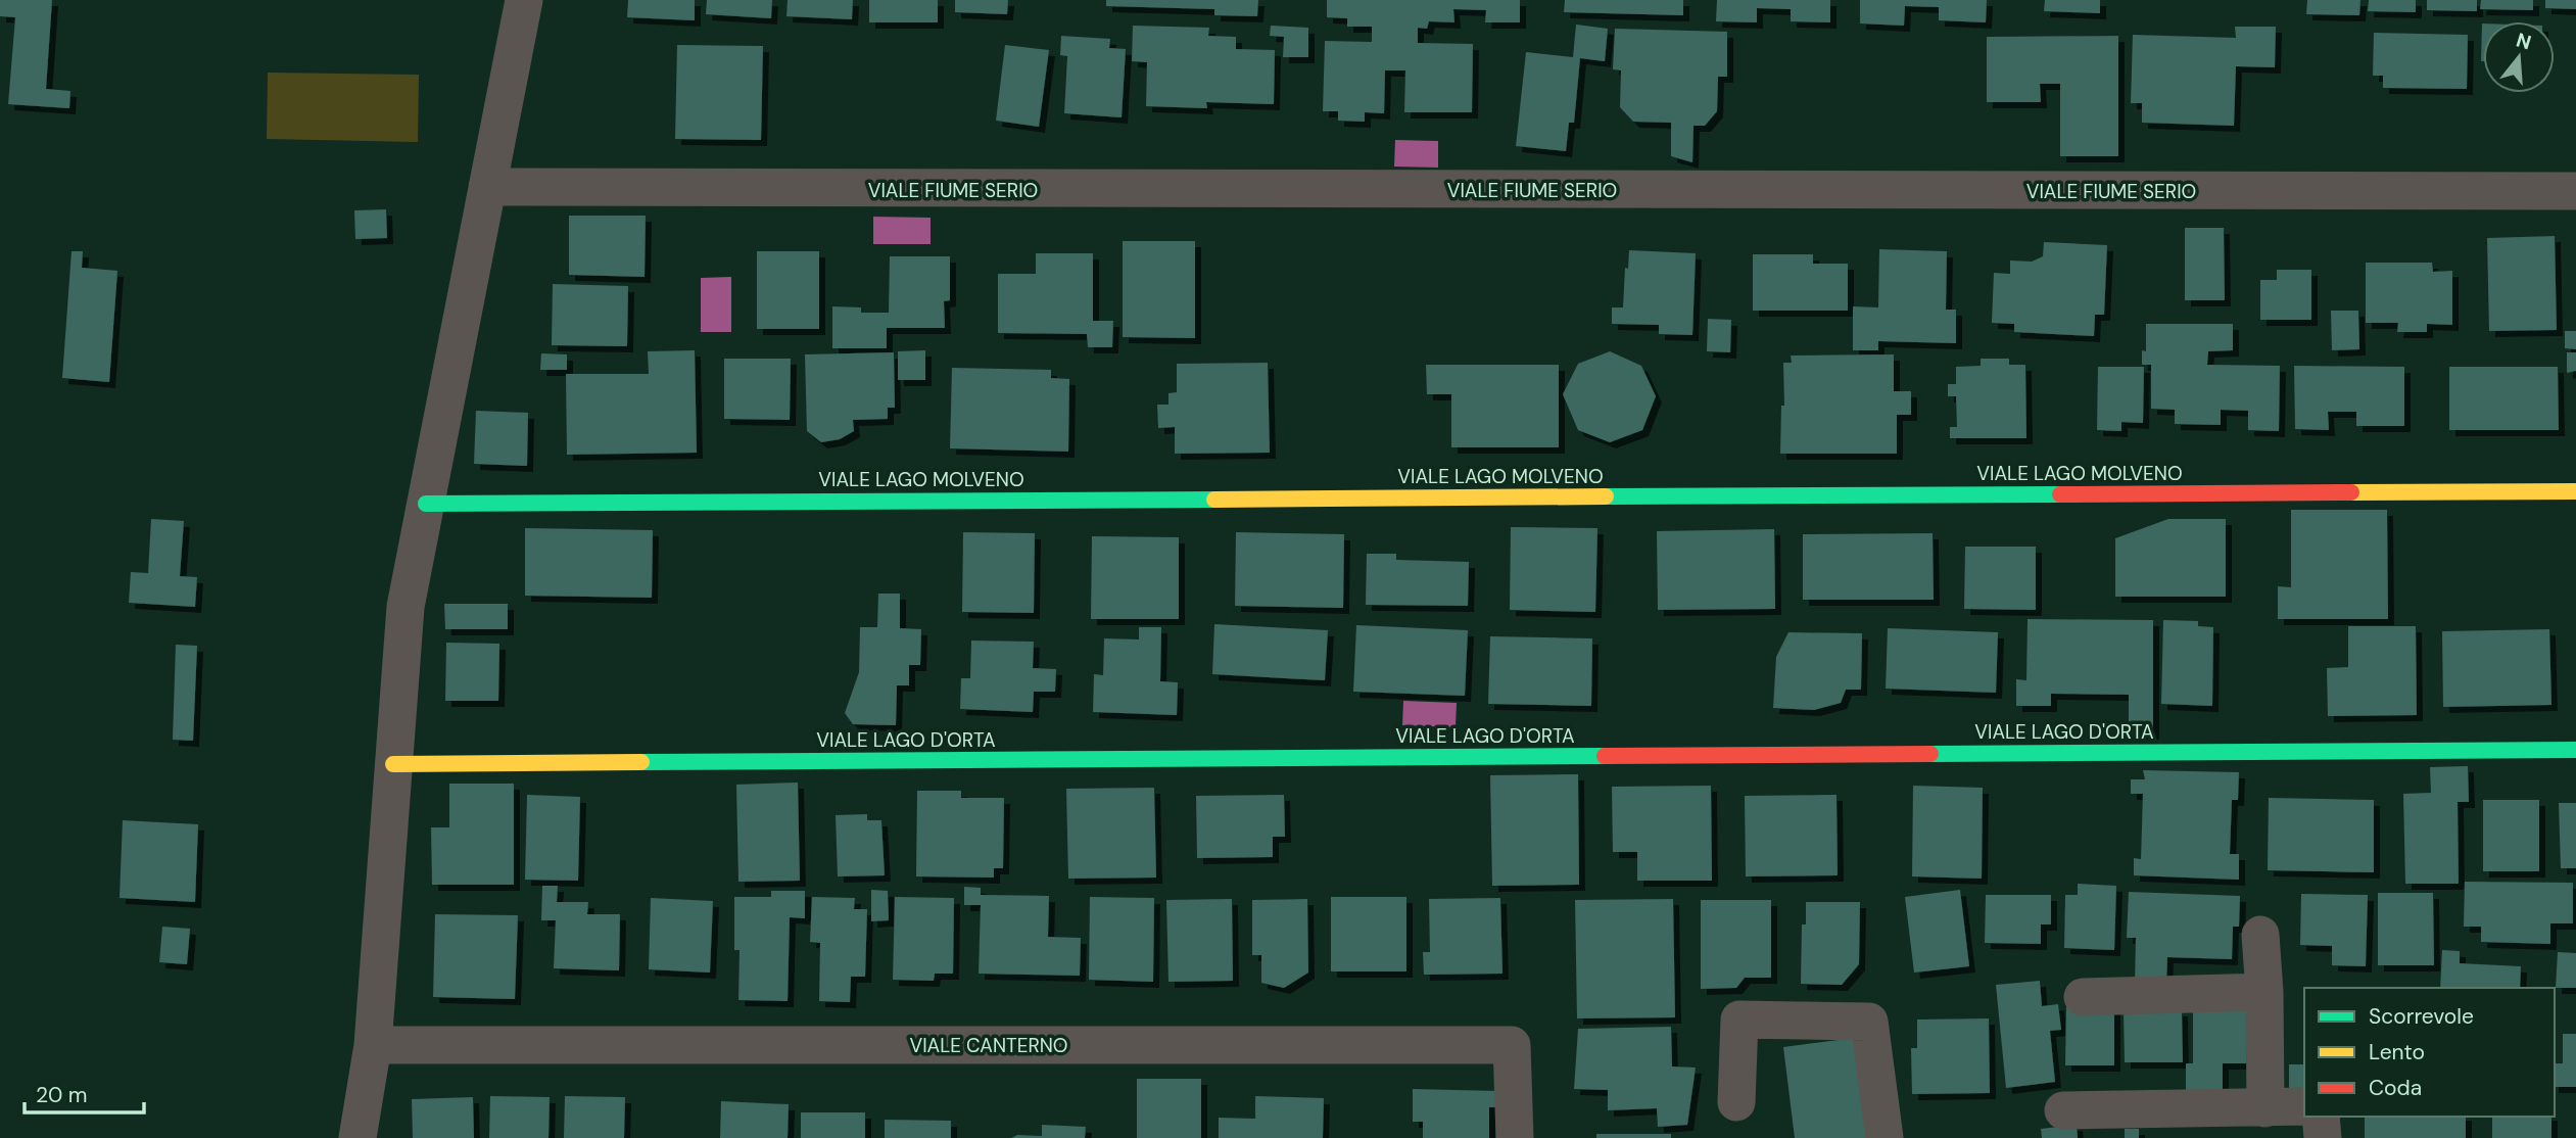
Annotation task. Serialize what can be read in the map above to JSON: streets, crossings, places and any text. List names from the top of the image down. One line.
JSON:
{"streets":{"street":["VIALE FIUME SERIO","VIALE LAGO MOLVENO","VIALE LAGO D'ORTA","VIALE CANTERNO"]},"legend":["Scorrevole","Lento","Coda"],"scale_bar":"20 m","north":"top"}
